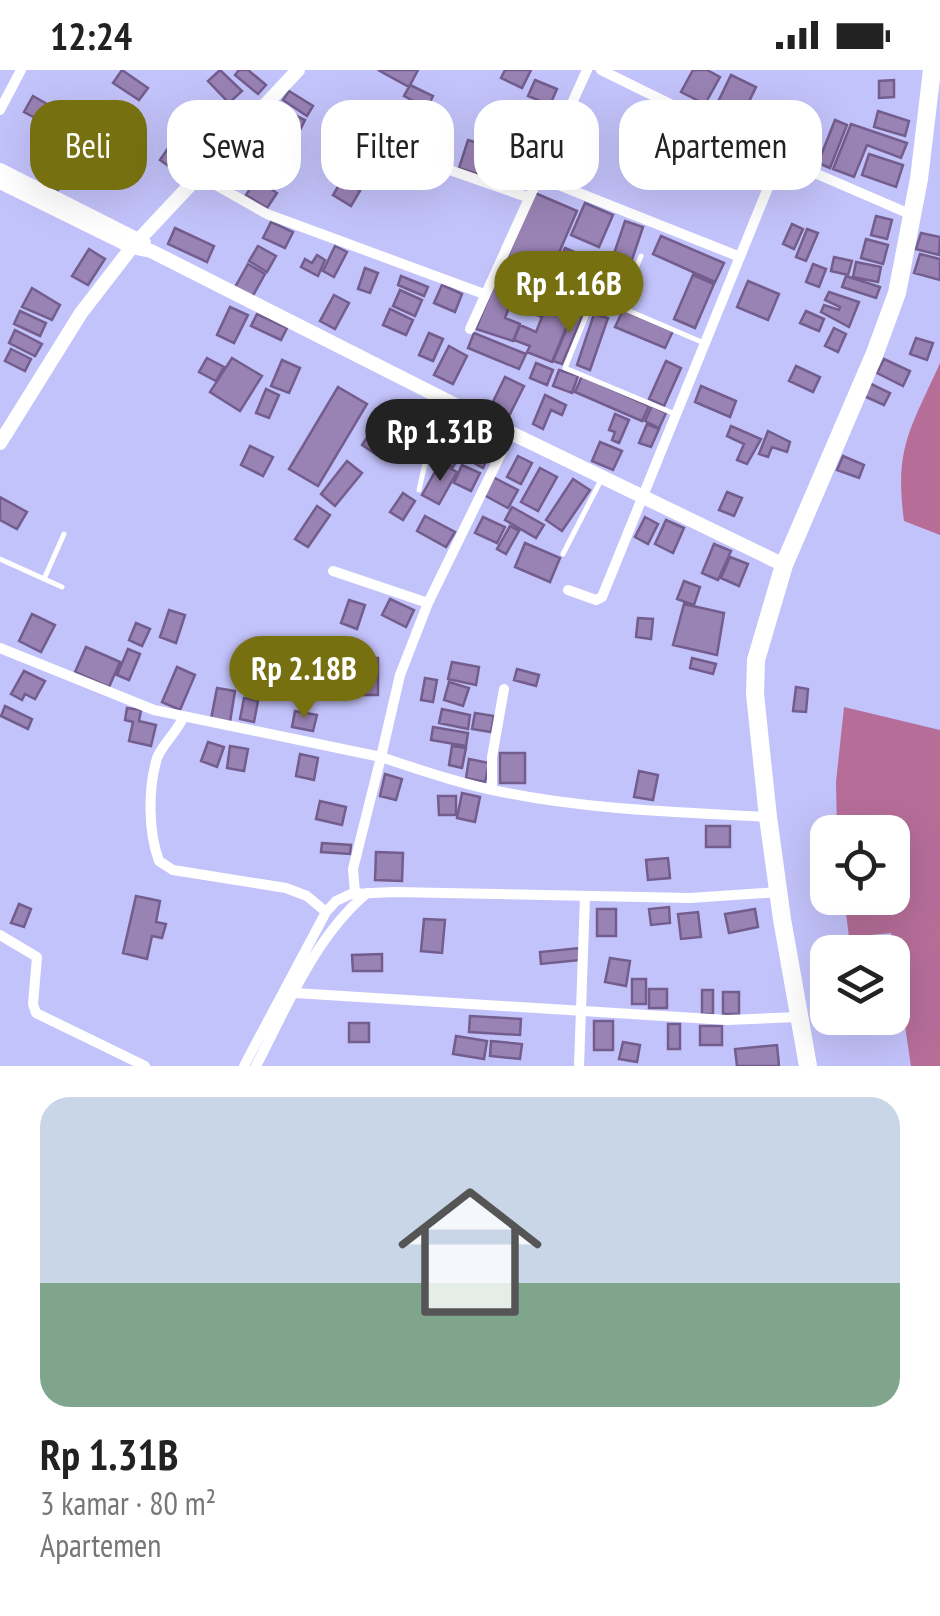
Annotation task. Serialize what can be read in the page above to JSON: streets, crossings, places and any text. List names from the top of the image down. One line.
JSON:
{"page":{"status":"12:24","chip":["Beli","Sewa","Filter","Baru","Apartemen"],"price":["Rp 1.16B","Rp 1.31B","Rp 2.18B"],"list":[{"name":"Rp 1.31B","note":"3 kamar · 80 m² · Apartemen"}]}}
